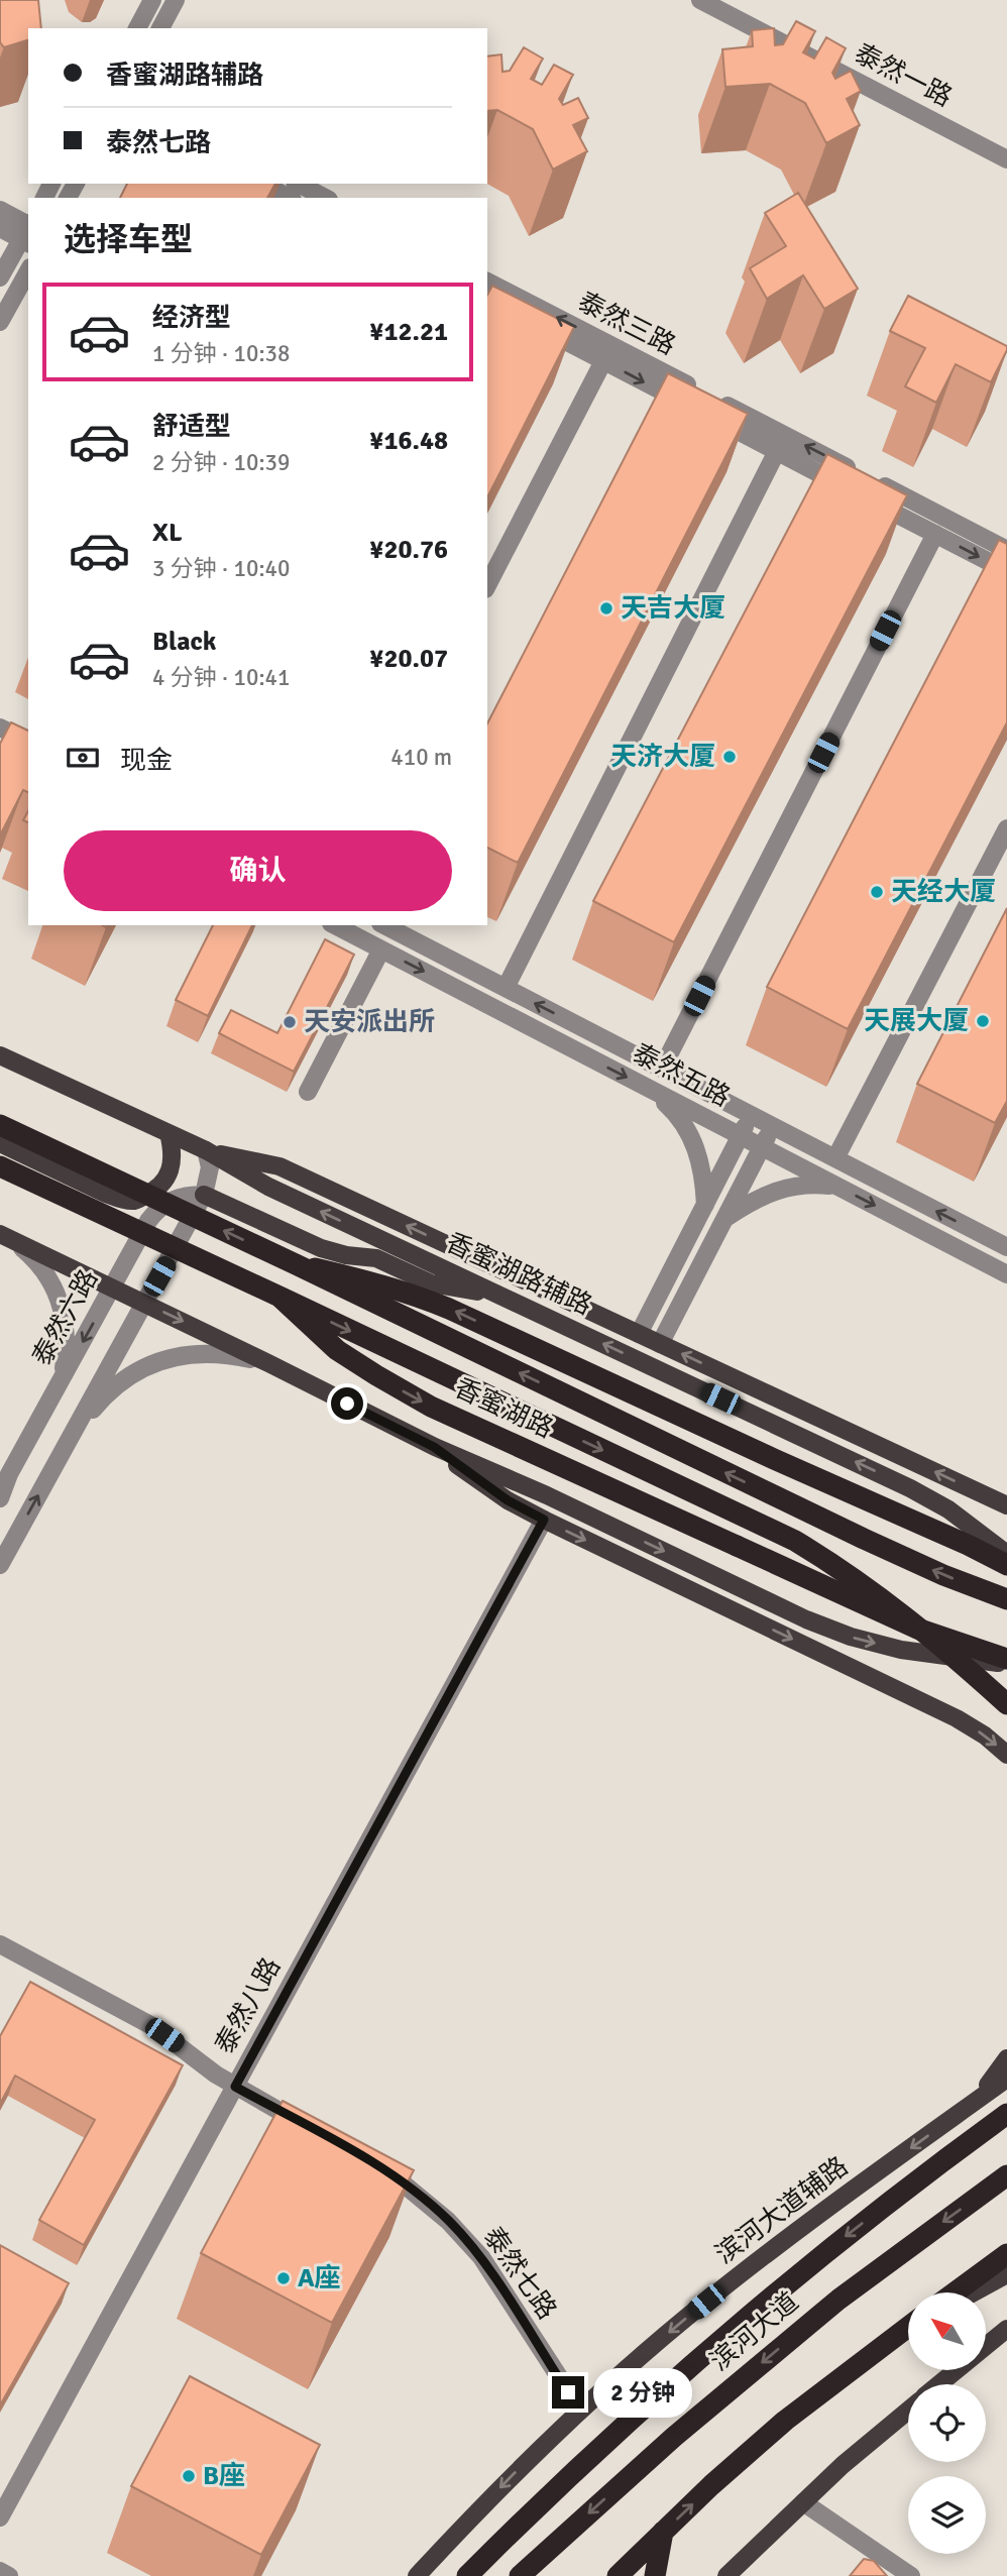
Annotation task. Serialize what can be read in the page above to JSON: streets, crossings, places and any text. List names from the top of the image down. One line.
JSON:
{"streets":{"highway":["香蜜湖路","滨河大道"],"main road":["香蜜湖路辅路","滨河大道辅路"],"street":["泰然一路","泰然三路","泰然五路","泰然六路","泰然八路","泰然七路"]},"crossings":[["滨河大道辅路","泰然七路"]],"one_way":["滨河大道辅路"],"places":["天吉大厦","天济大厦","天经大厦","天展大厦","天安派出所","A座","B座"],"north":"top left","page":{"banner":["香蜜湖路辅路","泰然七路"],"heading":"选择车型","list":[{"name":"经济型","note":"1 分钟 · 10:38","value":"¥12.21"},{"name":"舒适型","note":"2 分钟 · 10:39","value":"¥16.48"},{"name":"XL","note":"3 分钟 · 10:40","value":"¥20.76"},{"name":"Black","note":"4 分钟 · 10:41","value":"¥20.07"}],"pay":["现金","410 m"],"buttons":"确认","bubble":"2 分钟"}}
